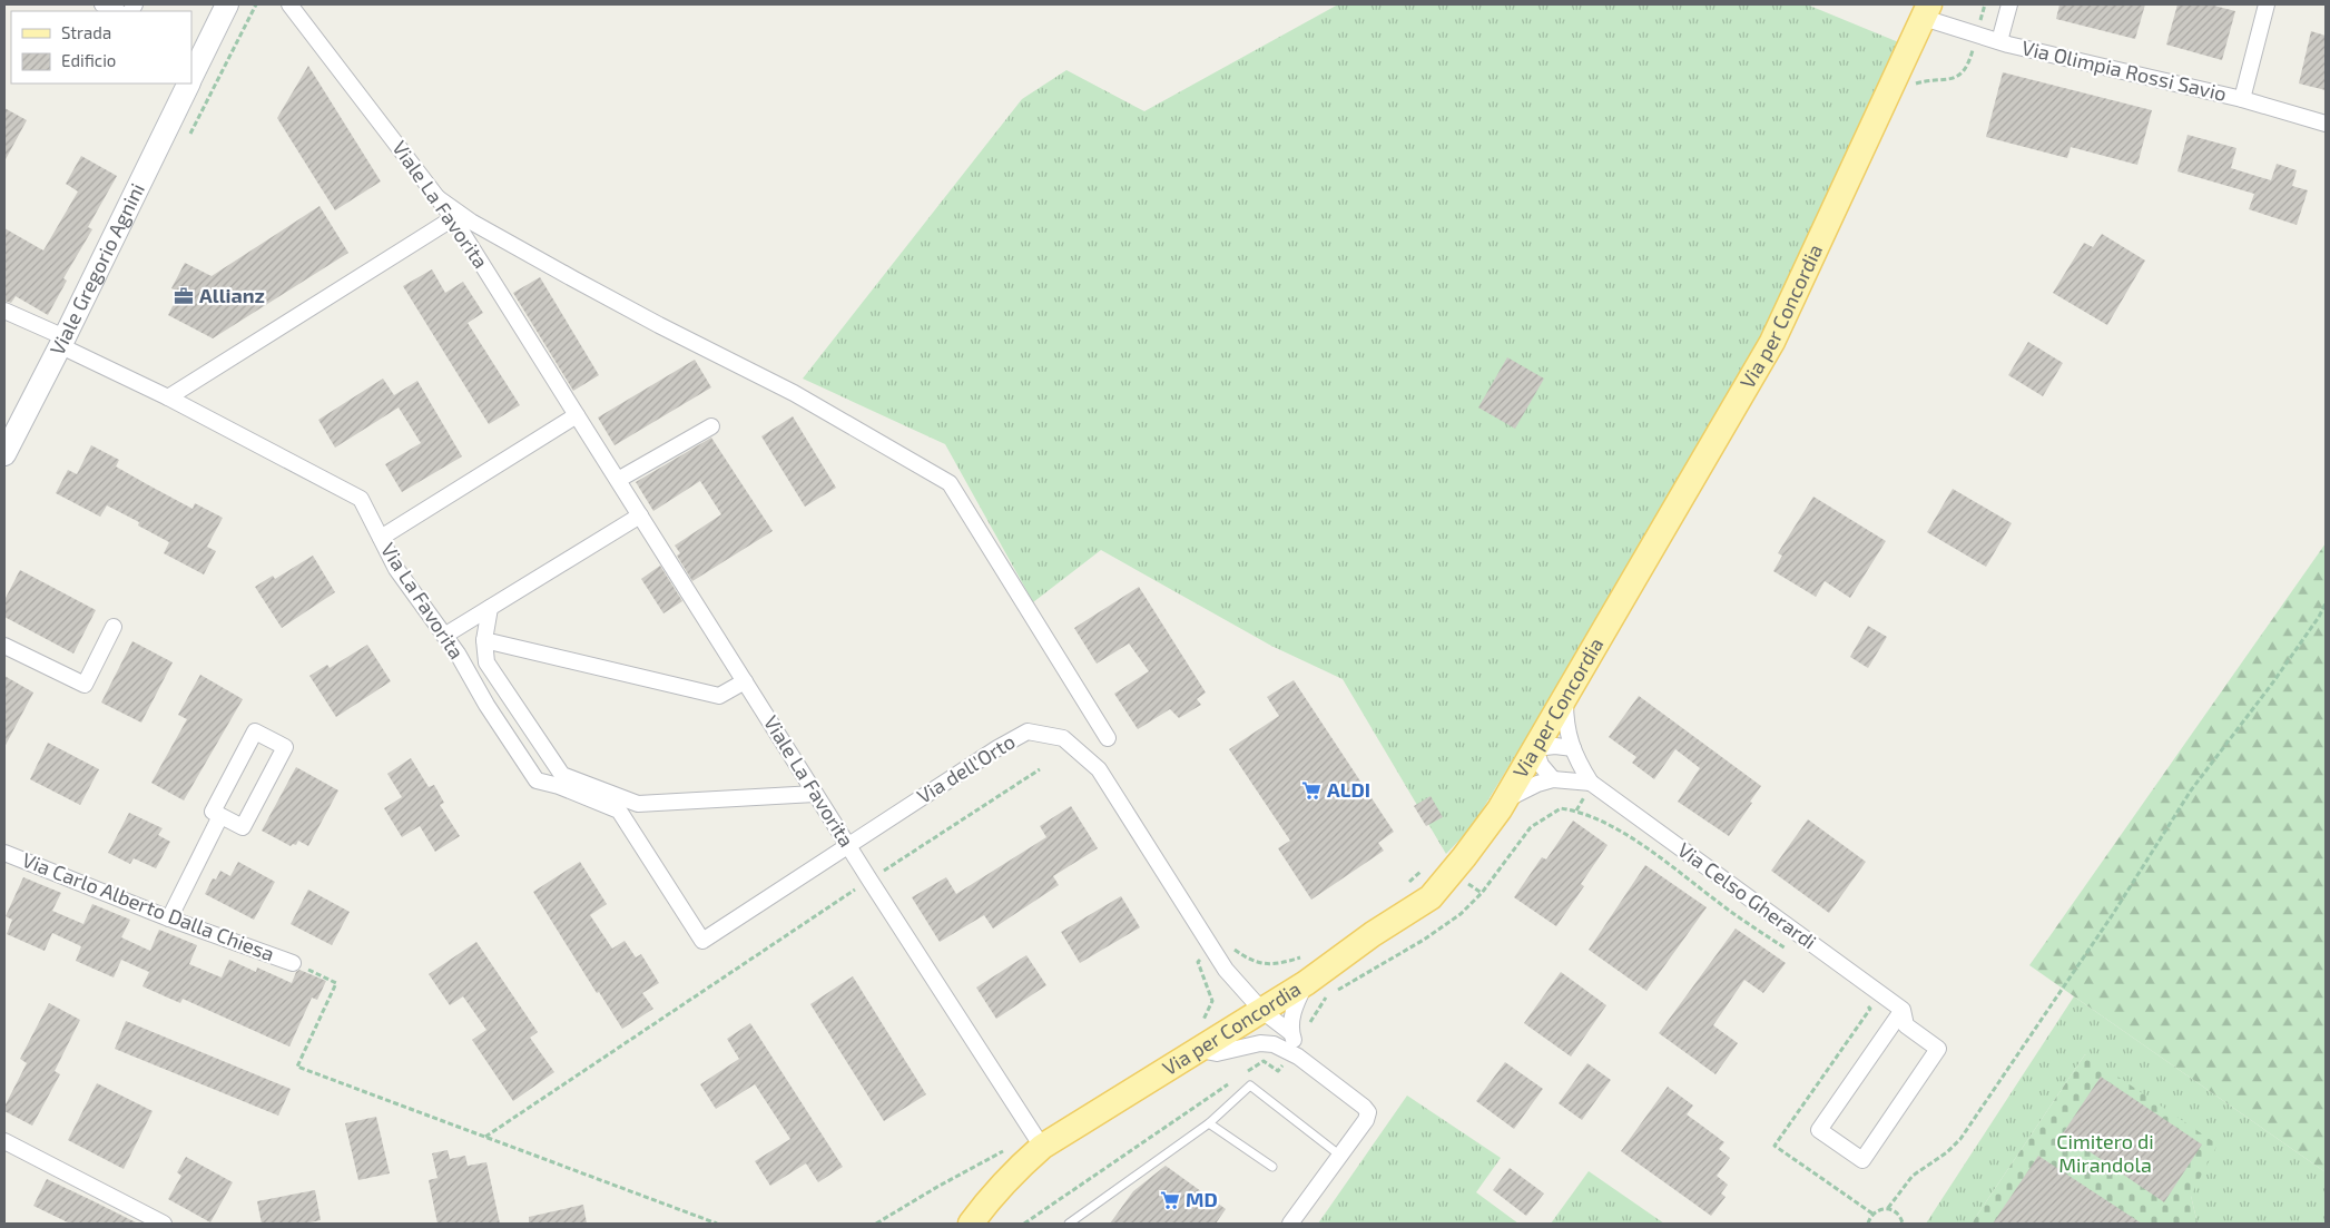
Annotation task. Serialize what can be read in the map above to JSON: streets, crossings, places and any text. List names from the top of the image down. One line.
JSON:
{"streets":{"main road":["Viale Gregorio Agnini","Via per Concordia"],"street":["Via Olimpia Rossi Savio","Viale La Favorita","Via La Favorita","Via dell'Orto","Via Celso Gherardi","Via Carlo Alberto Dalla Chiesa"]},"crossings":[["Via Olimpia Rossi Savio","Via per Concordia"],["Viale La Favorita","Via per Concordia"],["Viale La Favorita","Via dell'Orto"],["Viale Gregorio Agnini","Via La Favorita"],["Via per Concordia","Via dell'Orto"],["Via per Concordia","Via Celso Gherardi"],["Via La Favorita","Via dell'Orto"]],"parks":["Cimitero di Mirandola"],"places":{"office":["Allianz"],"supermarket":["ALDI","MD"]},"legend":["Strada","Edificio"]}
